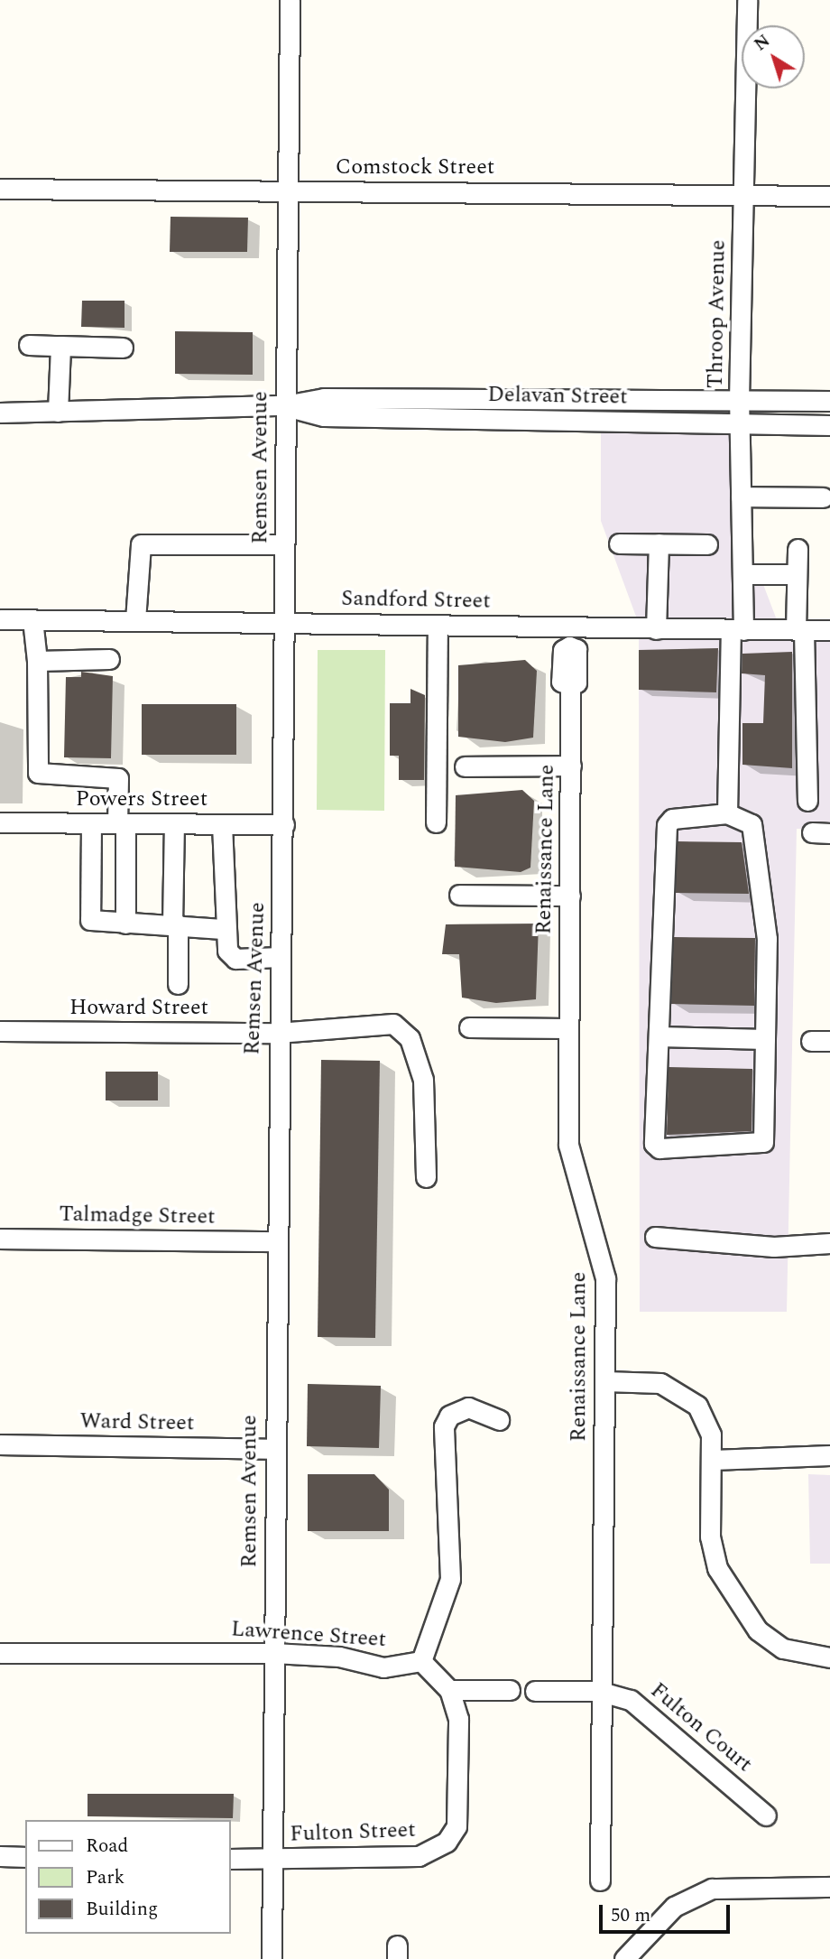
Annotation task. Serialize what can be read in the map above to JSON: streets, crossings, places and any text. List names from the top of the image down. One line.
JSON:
{"streets":{"street":["Comstock Street","Throop Avenue","Delavan Street","Remsen Avenue","Sandford Street","Powers Street","Renaissance Lane","Howard Street","Talmadge Street","Ward Street","Lawrence Street","Fulton Court","Fulton Street"]},"crossings":[["Comstock Street","Throop Avenue"],["Comstock Street","Remsen Avenue"],["Throop Avenue","Delavan Street"],["Throop Avenue","Sandford Street"],["Delavan Street","Remsen Avenue"],["Remsen Avenue","Sandford Street"],["Remsen Avenue","Powers Street"],["Remsen Avenue","Howard Street"],["Remsen Avenue","Talmadge Street"],["Remsen Avenue","Ward Street"],["Remsen Avenue","Lawrence Street"],["Remsen Avenue","Fulton Street"],["Sandford Street","Renaissance Lane"],["Renaissance Lane","Fulton Court"]],"legend":["Road","Park","Building"],"scale_bar":"50 m","north":"top left"}
